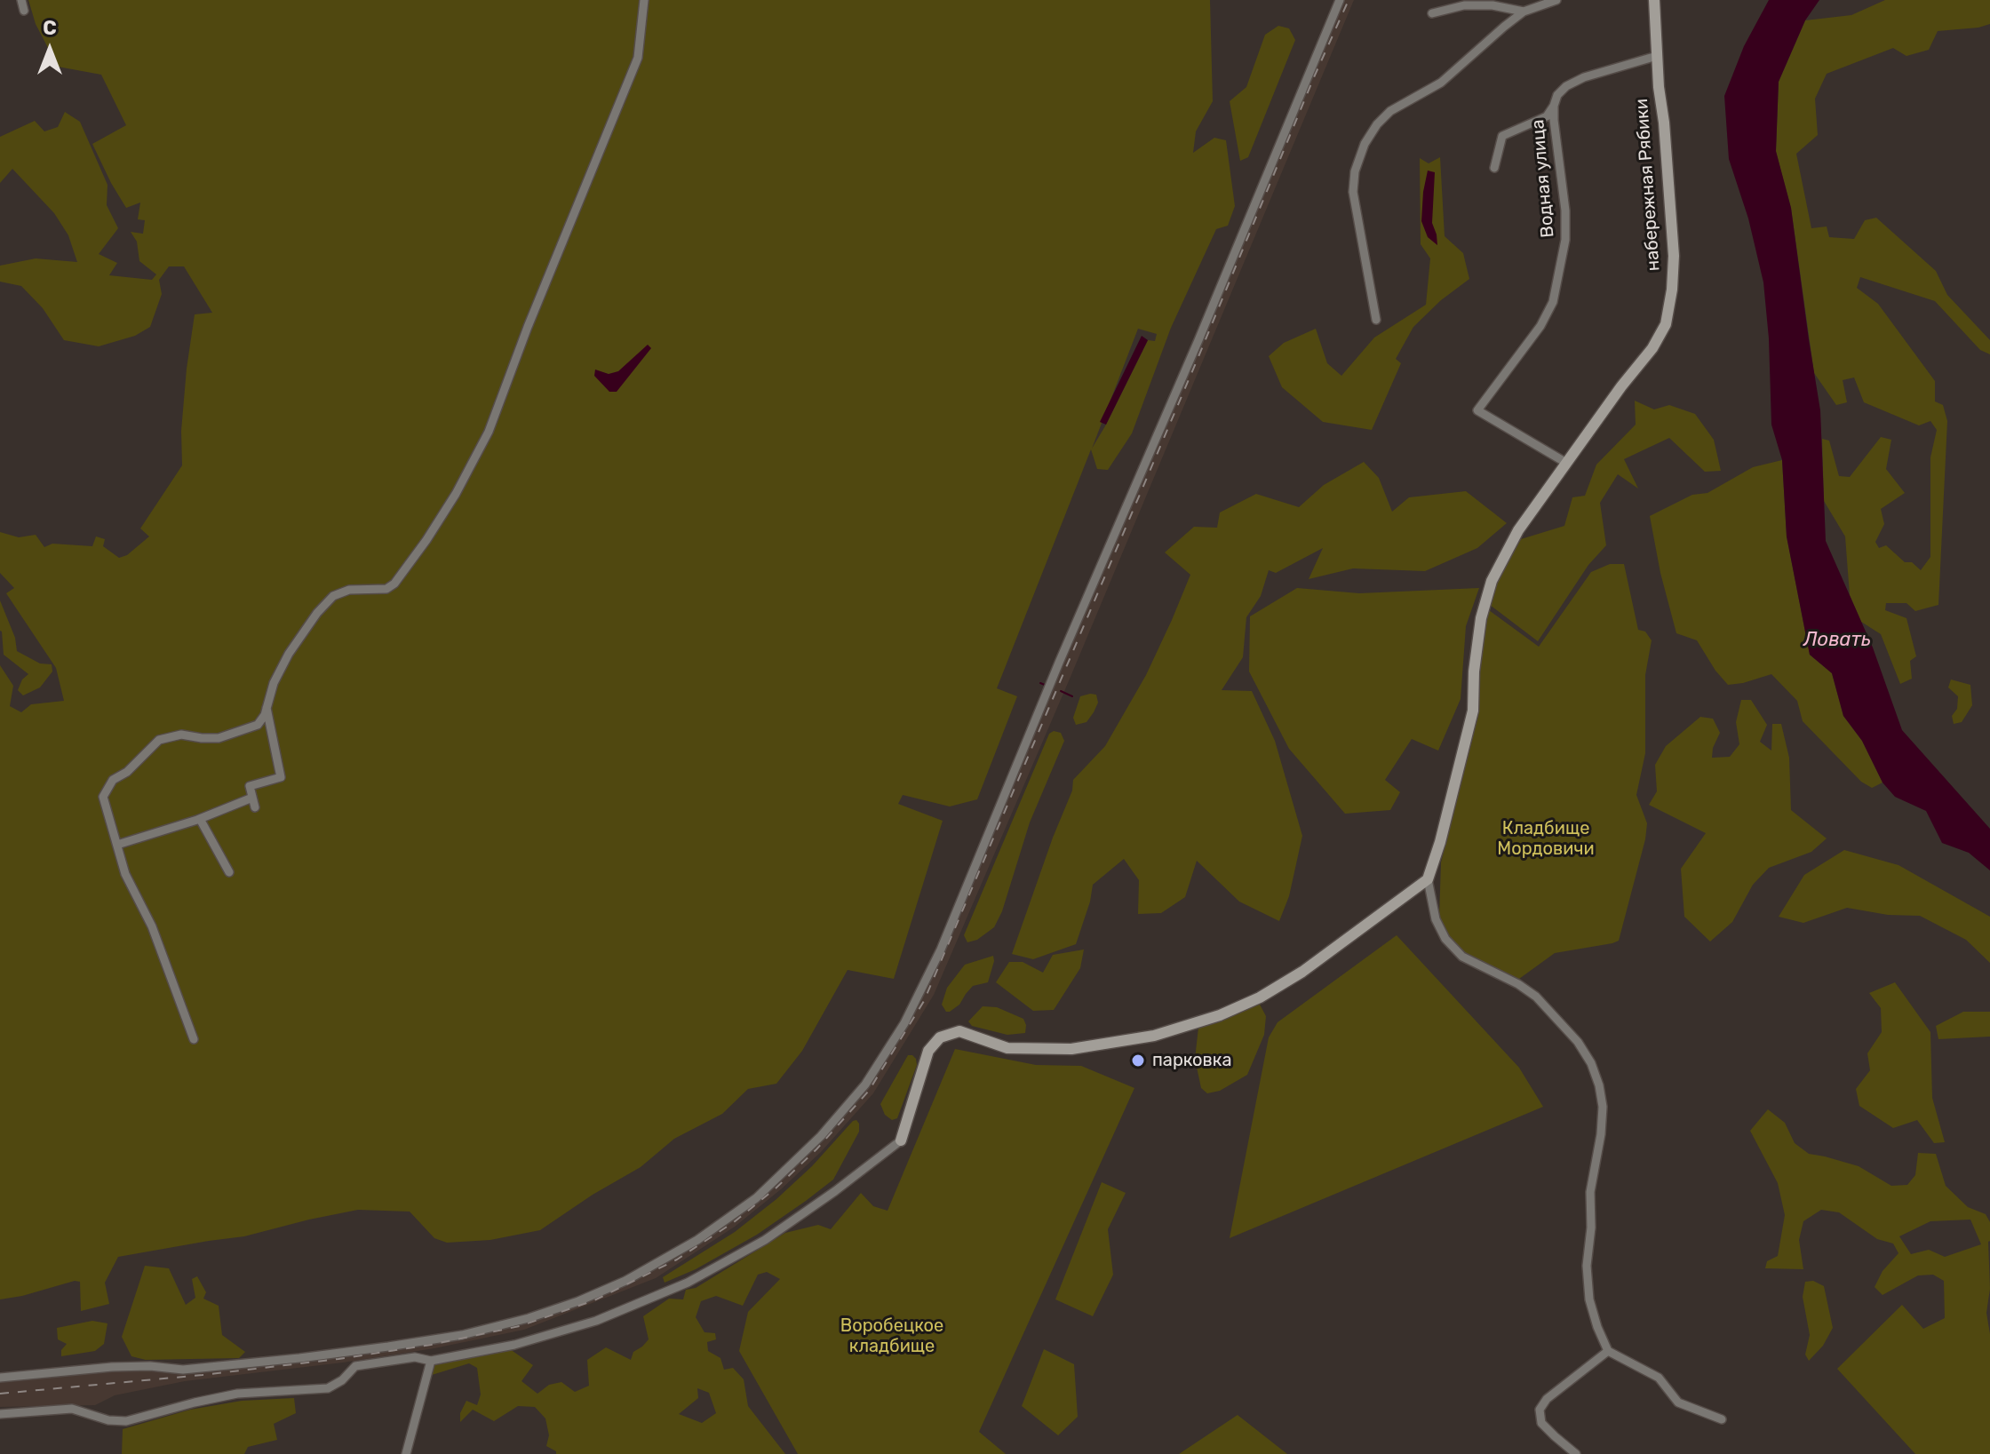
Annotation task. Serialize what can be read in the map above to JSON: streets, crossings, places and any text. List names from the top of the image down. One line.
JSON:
{"streets":{"street":["Водная улица","набережная Рябики"]},"crossings":[["Водная улица","набережная Рябики"]],"water":["Ловать"],"parks":["Кладбище Мордовичи","Воробецкое кладбище"],"places":["парковка"],"north":"top"}
